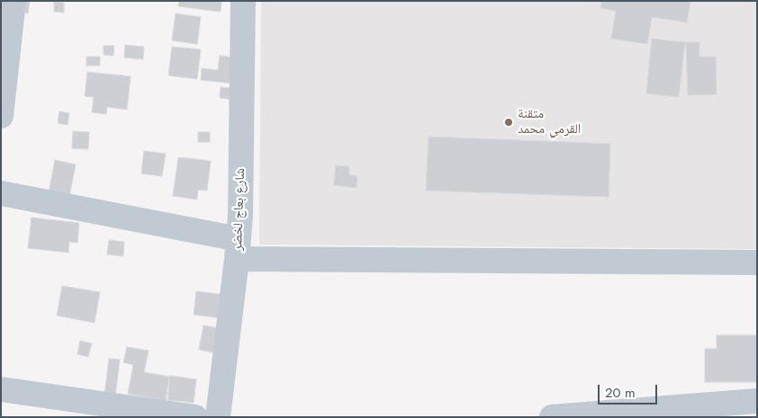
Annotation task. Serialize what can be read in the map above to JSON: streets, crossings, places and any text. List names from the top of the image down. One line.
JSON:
{"streets":{"street":["شارع بعاج لخضر"]},"places":["متقنة القرمي محمد"],"scale_bar":"20 m"}
